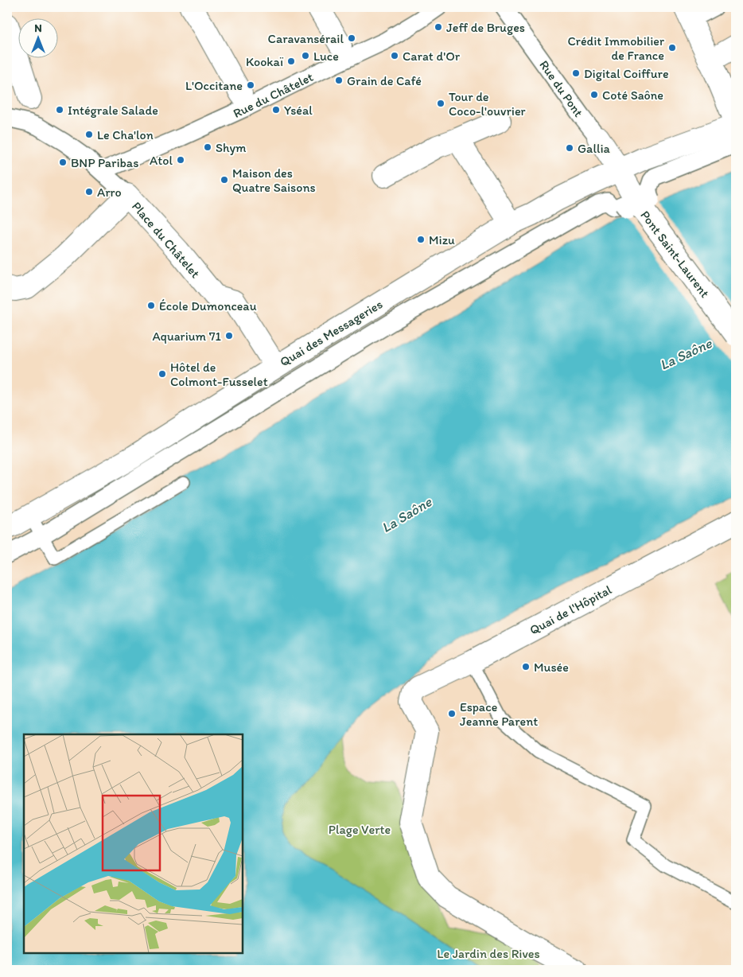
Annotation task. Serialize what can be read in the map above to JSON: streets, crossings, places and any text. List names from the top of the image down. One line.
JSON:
{"streets":{"street":["Rue du Pont","Rue du Châtelet","Place du Châtelet","Pont Saint-Laurent","Quai des Messageries","Quai de l'Hôpital"]},"crossings":[["Rue du Pont","Pont Saint-Laurent"],["Rue du Pont","Quai des Messageries"],["Rue du Châtelet","Place du Châtelet"],["Place du Châtelet","Quai des Messageries"],["Pont Saint-Laurent","Quai des Messageries"]],"water":["La Saône"],"parks":["Plage Verte","Le Jardin des Rives"],"places":["Jeff de Bruges","Caravansérail","Crédit Immobilier de France","Luce","Carat d'Or","Kookaï","Digital Coiffure","Grain de Café","L'Occitane","Coté Saône","Tour de Coco-l'ouvrier","Intégrale Salade","Yséal","Le Cha'lon","Shym","Gallia","Atol","BNP Paribas","Maison des Quatre Saisons","Arro","Mizu","École Dumonceau","Aquarium 71","Hôtel de Colmont-Fusselet","Musée","Espace Jeanne Parent"],"north":"top"}
